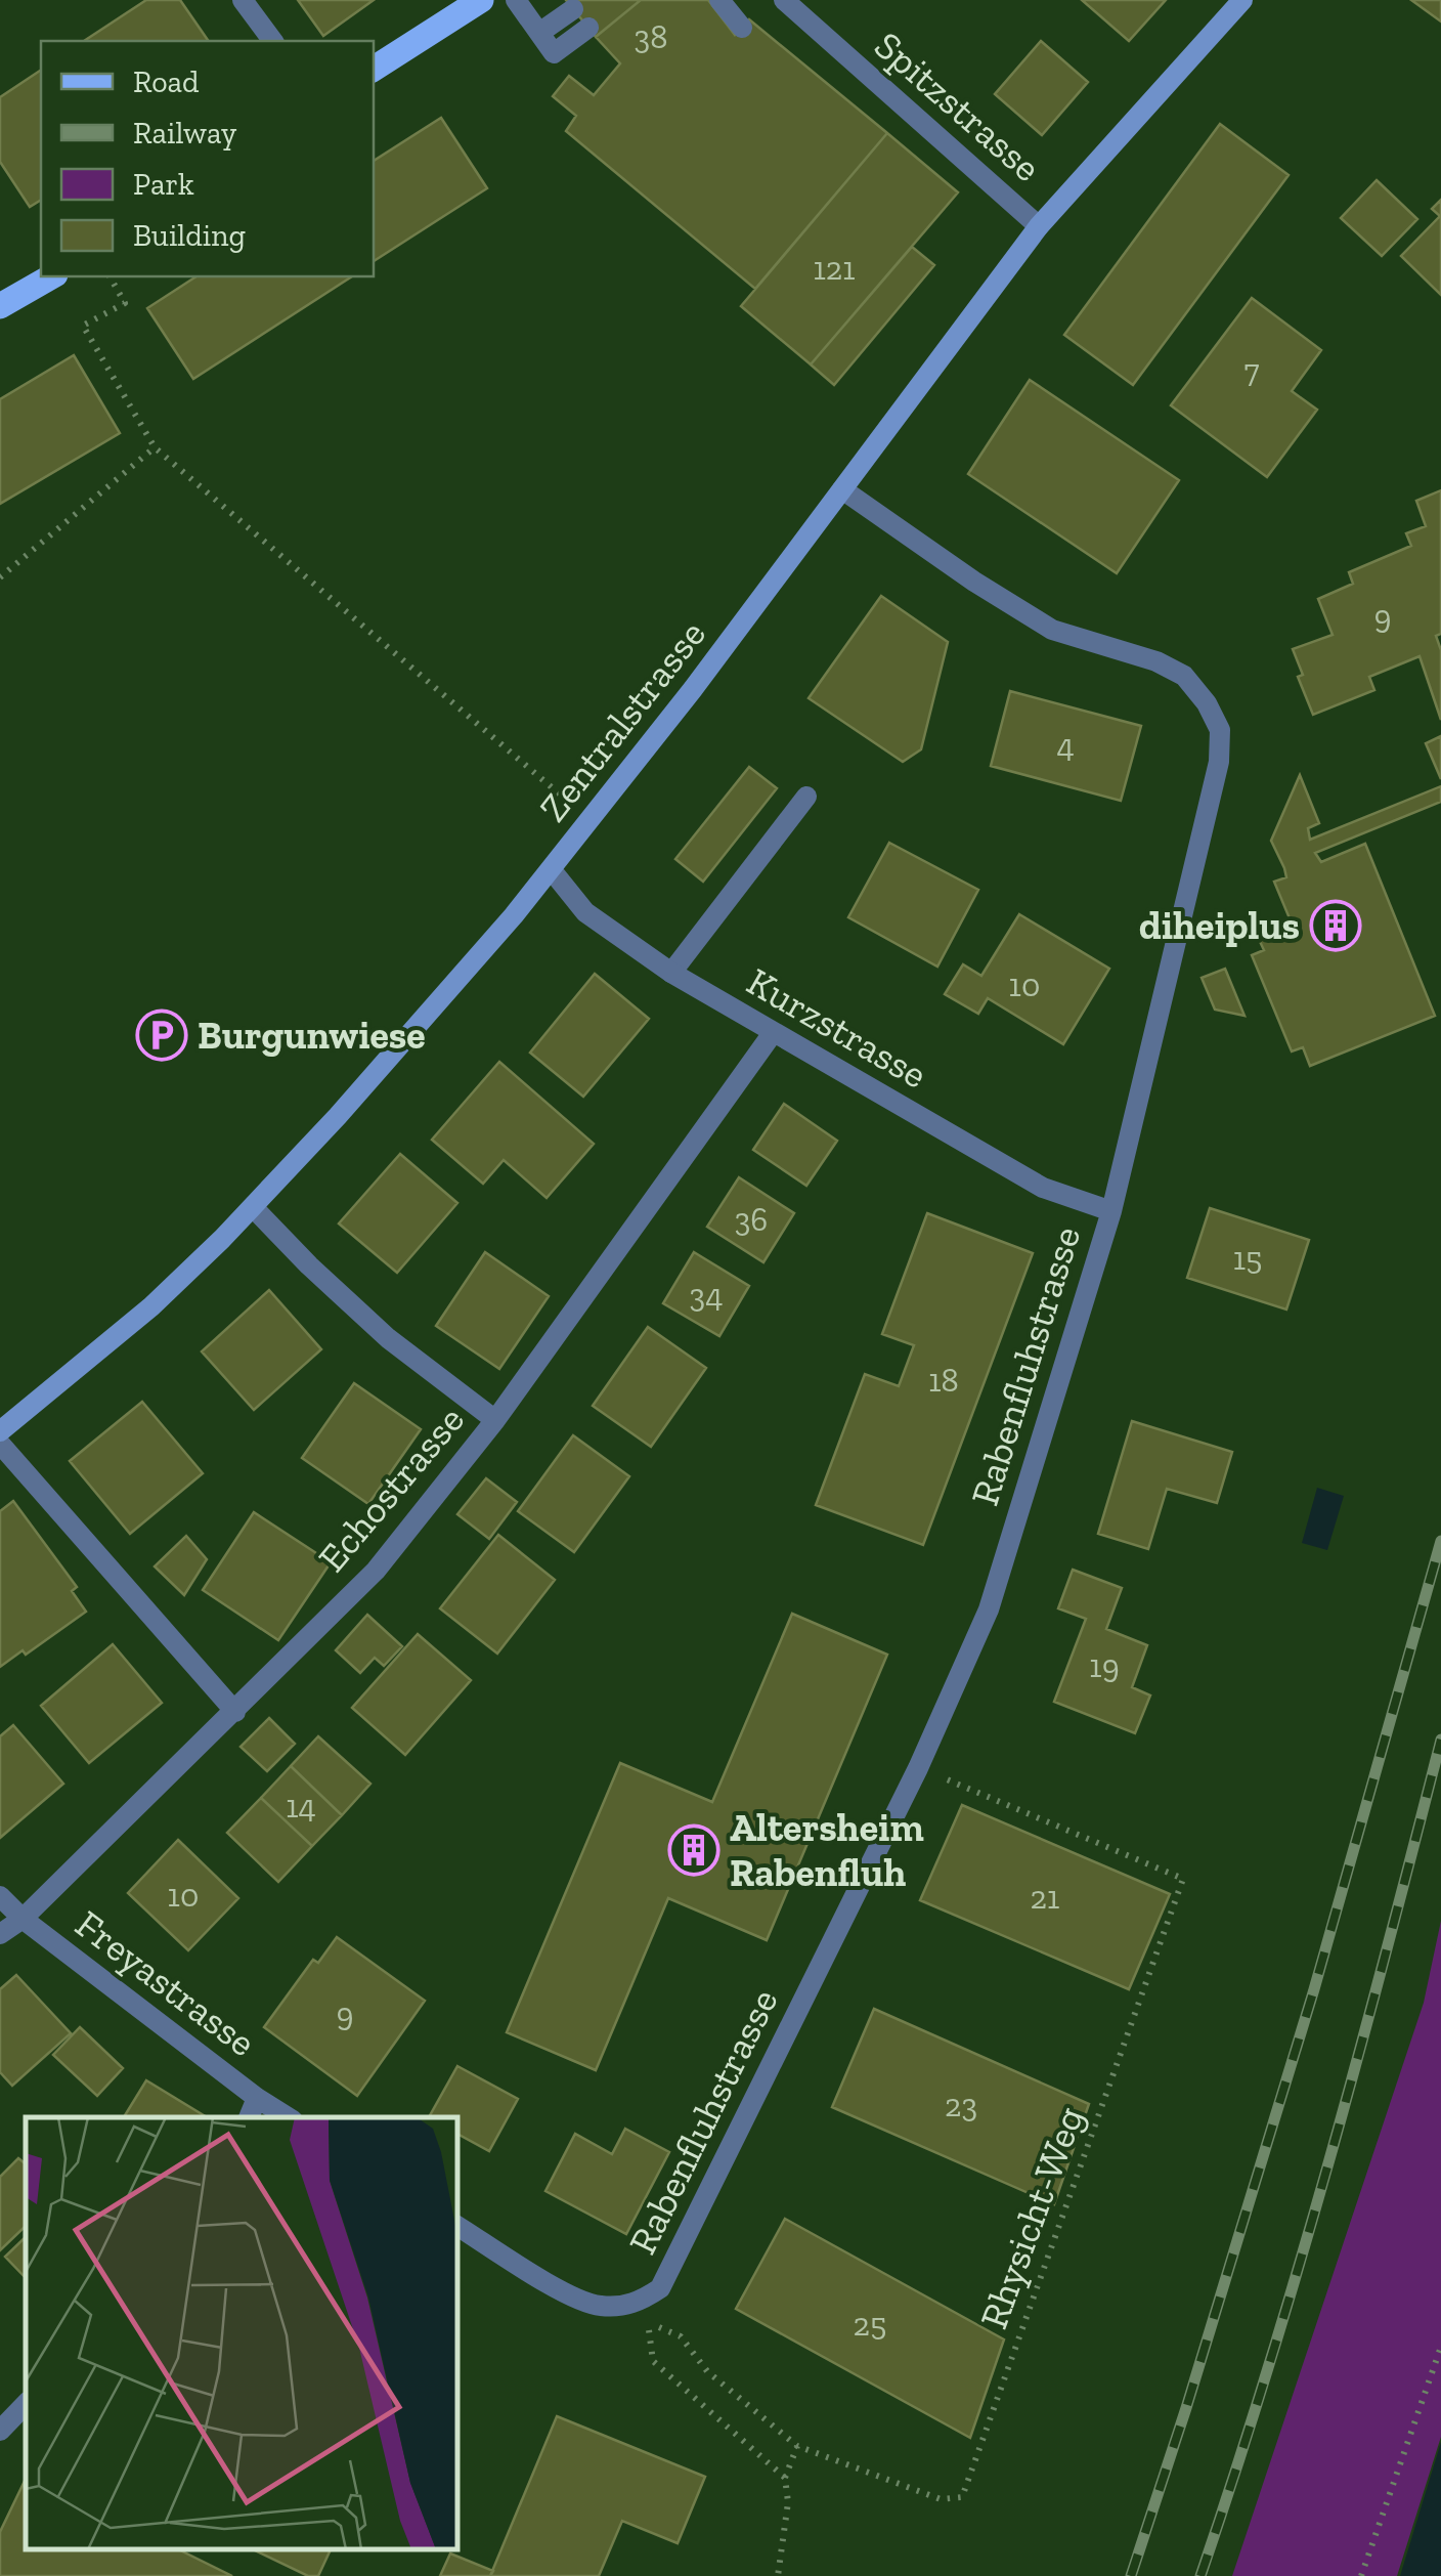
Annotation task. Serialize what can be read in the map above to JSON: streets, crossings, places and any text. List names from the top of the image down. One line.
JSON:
{"streets":{"street":["Spitzstrasse","Zentralstrasse","Kurzstrasse","Rabenfluhstrasse","Echostrasse","Freyastrasse"],"path":["Rhysicht-Weg"]},"crossings":[["Spitzstrasse","Zentralstrasse"],["Zentralstrasse","Kurzstrasse"],["Zentralstrasse","Rabenfluhstrasse"],["Kurzstrasse","Rabenfluhstrasse"],["Kurzstrasse","Echostrasse"],["Rabenfluhstrasse","Rhysicht-Weg"],["Echostrasse","Freyastrasse"]],"places":{"building":["diheiplus","Altersheim Rabenfluh"],"parking":["Burgunwiese"]},"house_numbers":["38","121","7","9","4","10","36","15","34","18","19","14","10","21","9","23","25"],"legend":["Road","Railway","Park","Building"]}
